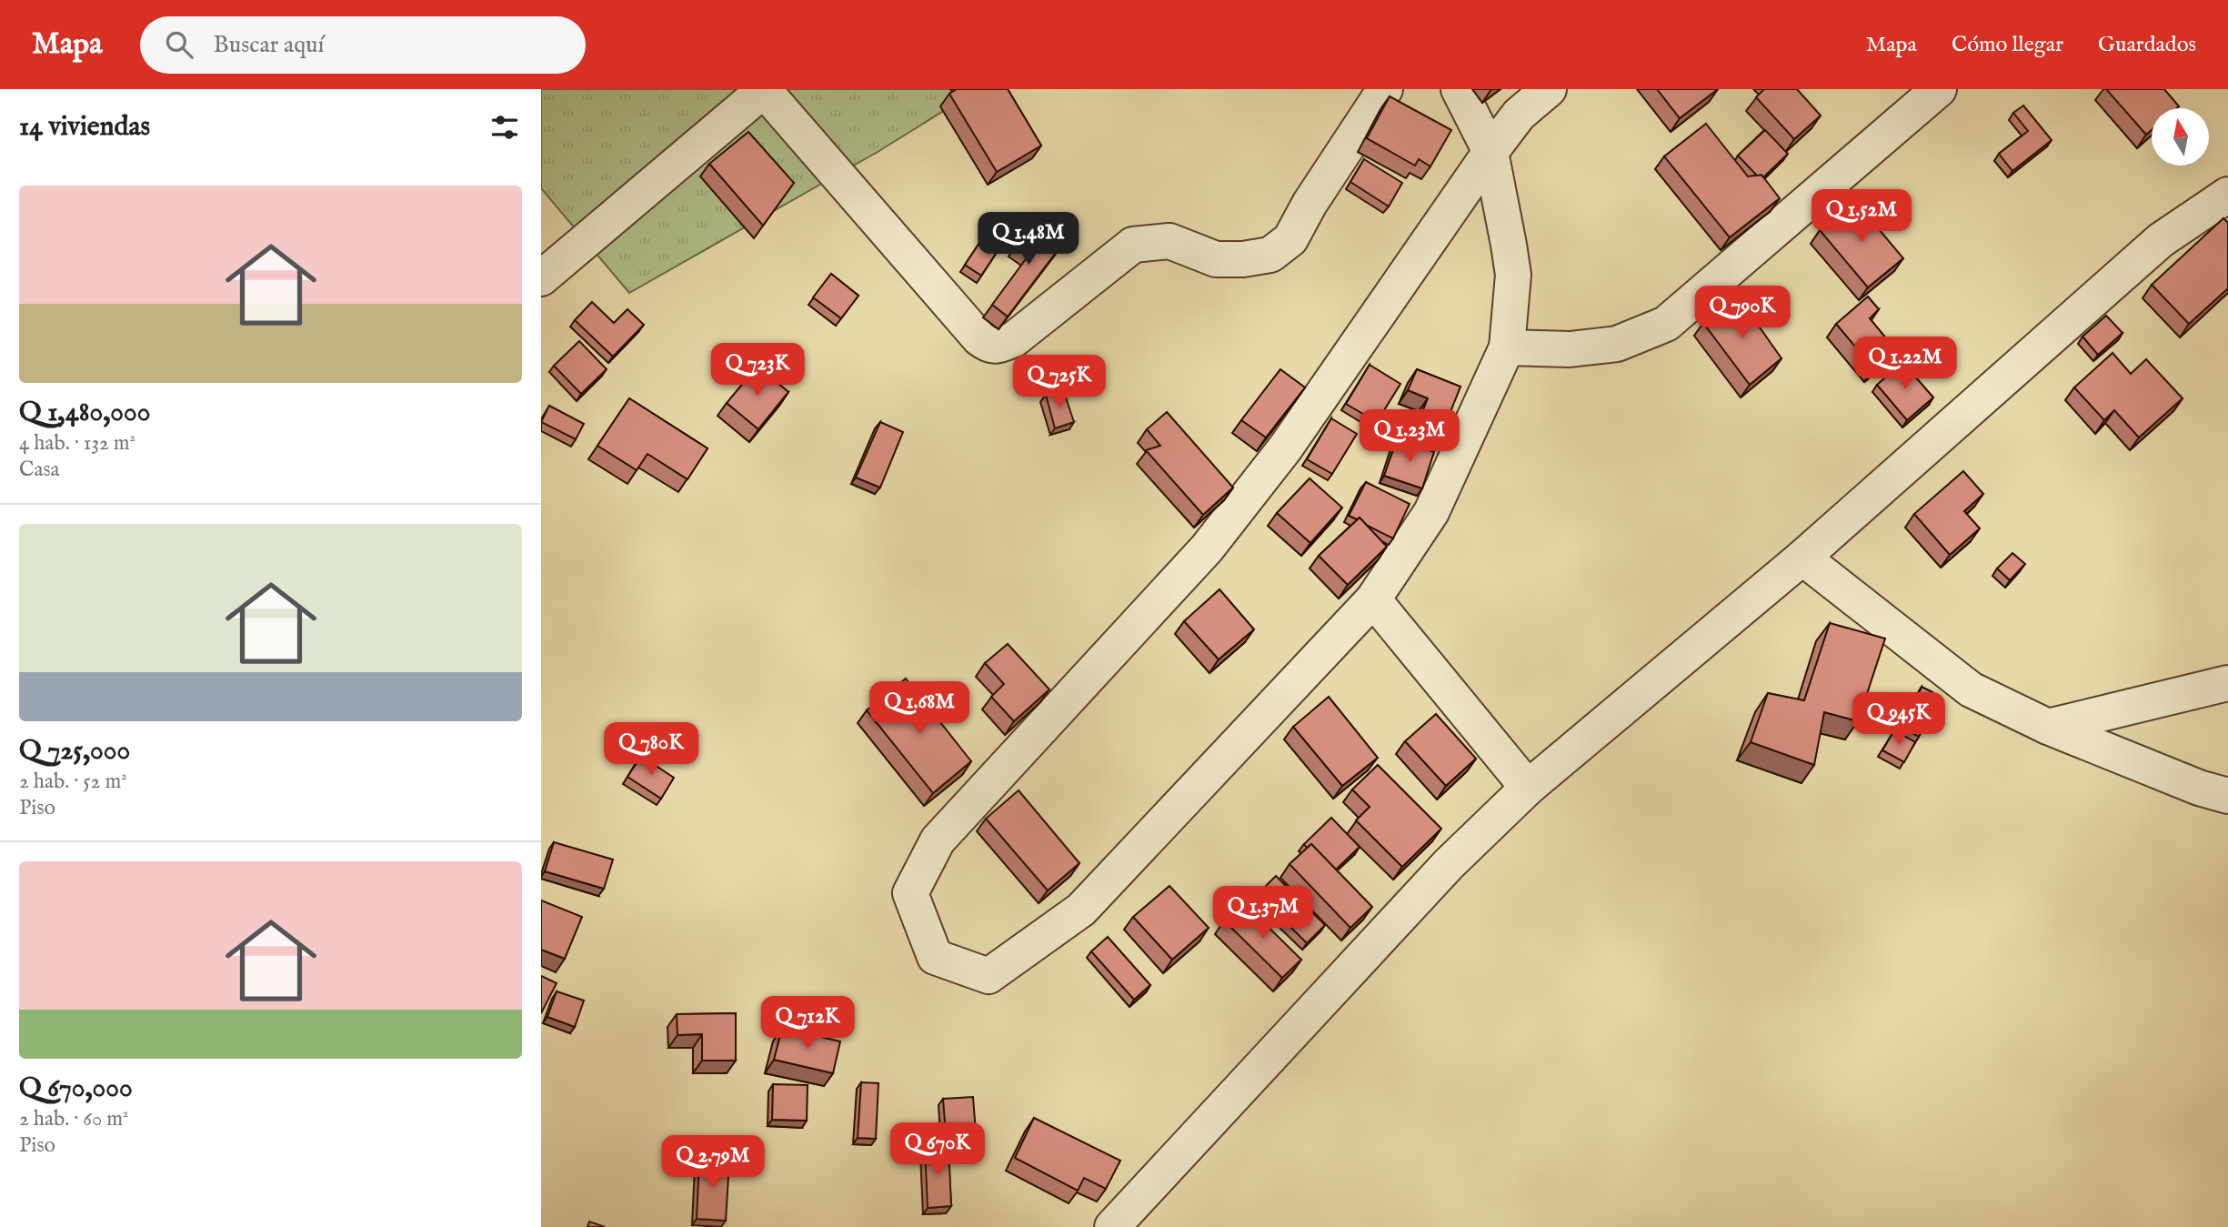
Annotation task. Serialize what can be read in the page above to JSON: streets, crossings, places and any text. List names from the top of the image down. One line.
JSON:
{"north":"top","page":{"header":"Mapa","search":"Buscar aquí","nav":["Mapa","Cómo llegar","Guardados"],"heading":"14 viviendas","list":[{"name":"Q 1,480,000","note":"4 hab. · 132 m² · Casa"},{"name":"Q 725,000","note":"2 hab. · 52 m² · Piso"},{"name":"Q 670,000","note":"2 hab. · 60 m² · Piso"}],"price":["Q 1.52M","Q 1.48M","Q 790K","Q 1.22M","Q 723K","Q 725K","Q 1.23M","Q 1.68M","Q 945K","Q 780K","Q 1.37M","Q 712K","Q 670K","Q 2.79M"]}}
